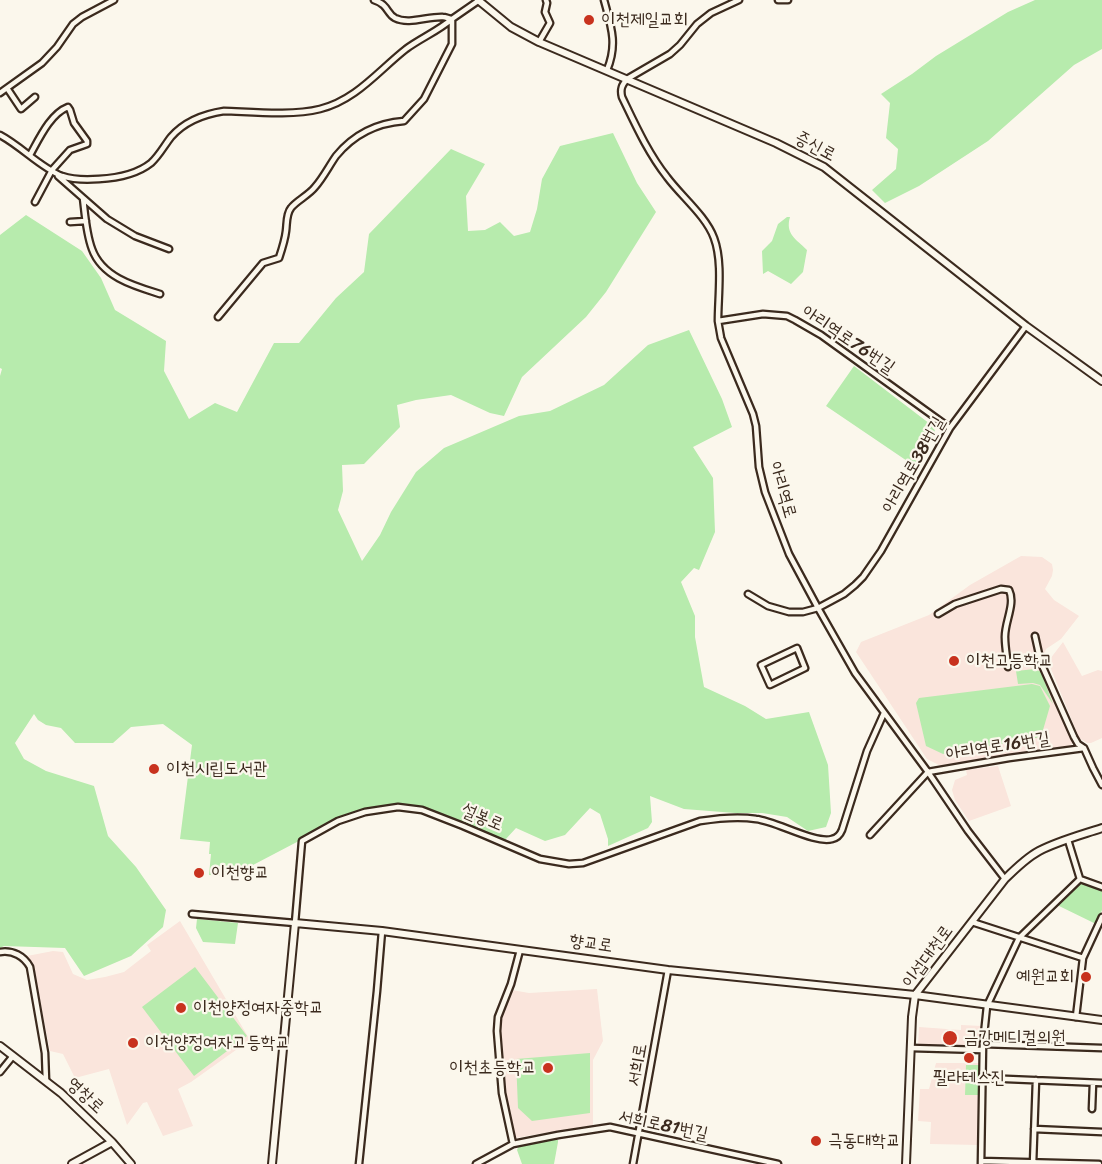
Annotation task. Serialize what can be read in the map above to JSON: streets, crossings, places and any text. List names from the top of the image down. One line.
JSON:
{"streets":{"street":["증신로","아리역로76번길","아리역로38번길","아리역로","아리역로16번길","설봉로","향교로","이섭대천로","서희로","영창로","서희로81번길"]},"crossings":[["증신로","아리역로38번길"],["증신로","아리역로"],["아리역로76번길","아리역로38번길"],["아리역로76번길","아리역로"],["아리역로38번길","아리역로"],["아리역로","아리역로16번길"],["아리역로","설봉로"],["아리역로","이섭대천로"],["설봉로","향교로"],["향교로","이섭대천로"],["향교로","서희로"],["서희로","서희로81번길"]],"places":["이천제일교회","이천고등학교","이천시립도서관","이천향교","예원교회","이천양정여자중학교","금강메디컬의원","이천양정여자고등학교","필라테스진","이천초등학교","극동대학교"]}
